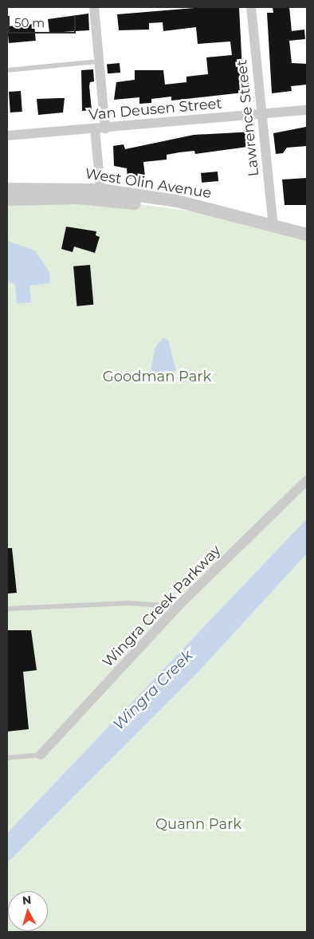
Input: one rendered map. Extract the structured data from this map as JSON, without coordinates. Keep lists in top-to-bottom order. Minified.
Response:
{"streets":{"street":["Van Deusen Street","Lawrence Street","West Olin Avenue","Wingra Creek Parkway"]},"crossings":[["Van Deusen Street","Lawrence Street"],["Lawrence Street","West Olin Avenue"]],"water":["Wingra Creek"],"parks":["Goodman Park","Quann Park"],"scale_bar":"50 m","north":"top"}
